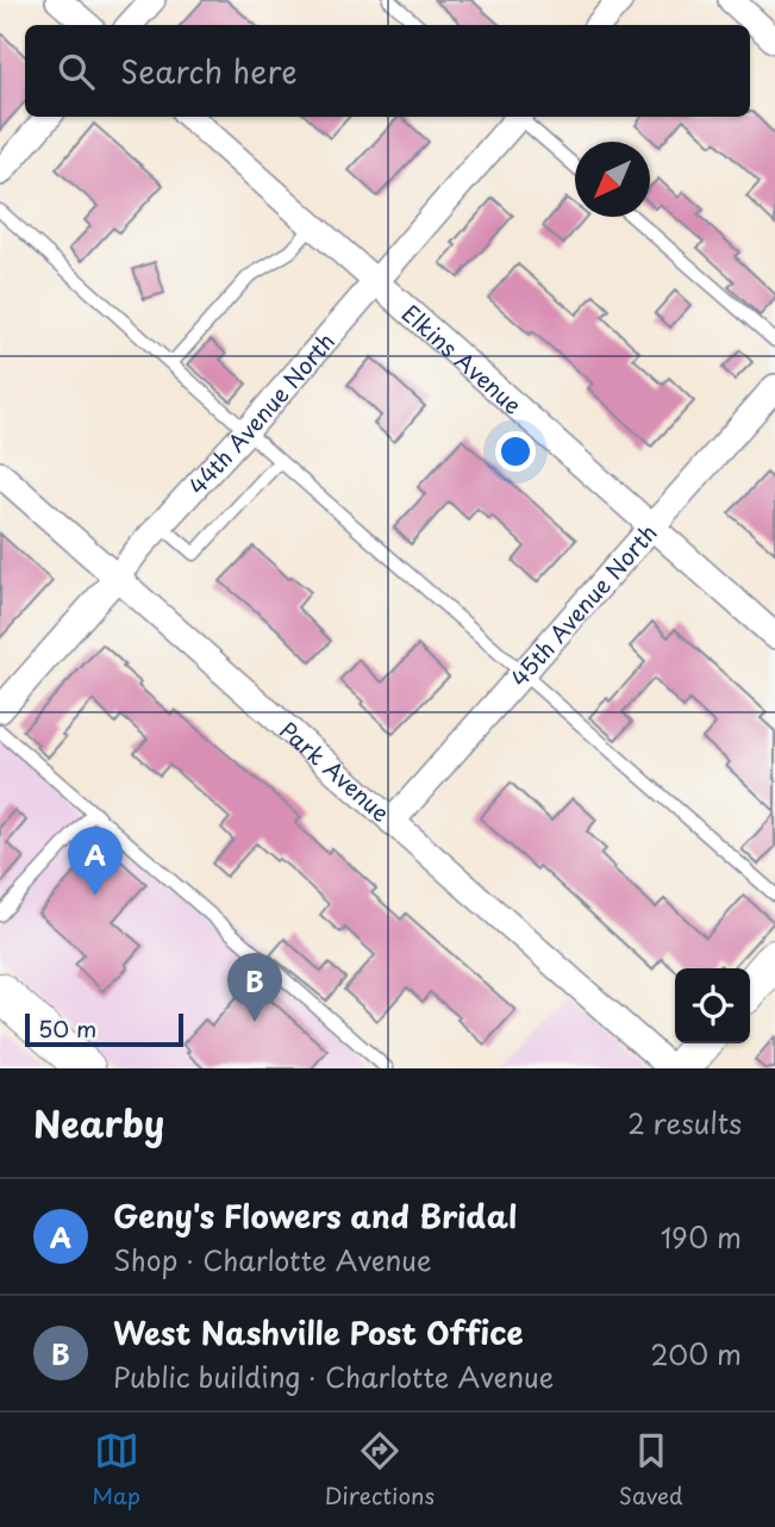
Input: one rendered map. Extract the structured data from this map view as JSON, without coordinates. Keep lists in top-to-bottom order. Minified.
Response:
{"streets":{"street":["Elkins Avenue","44th Avenue North","45th Avenue North","Park Avenue"]},"crossings":[["Elkins Avenue","44th Avenue North"],["Elkins Avenue","45th Avenue North"],["44th Avenue North","Park Avenue"],["45th Avenue North","Park Avenue"]],"scale_bar":"50 m","north":"bottom left","page":{"search":"Search here","pins":["A","B"],"scale":"50 m","heading":["Nearby","2 results"],"list":[{"mark":"A","name":"Geny's Flowers and Bridal","note":"Shop · Charlotte Avenue","value":"190 m"},{"mark":"B","name":"West Nashville Post Office","note":"Public building · Charlotte Avenue","value":"200 m"}],"nav":["Map","Directions","Saved"]}}
